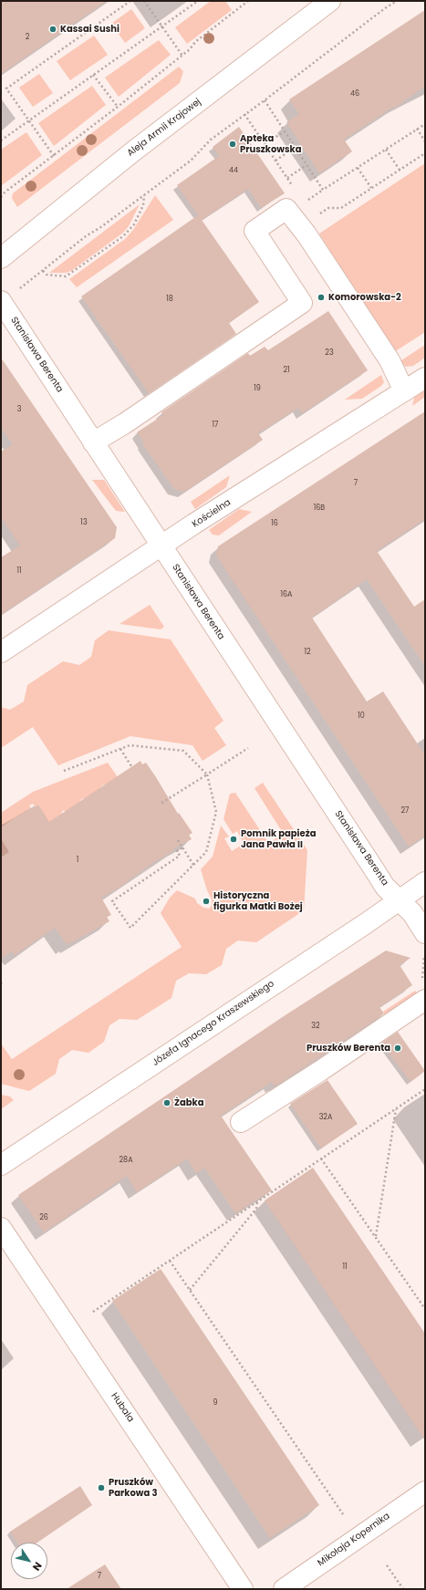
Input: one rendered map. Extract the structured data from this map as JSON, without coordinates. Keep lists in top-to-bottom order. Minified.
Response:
{"streets":{"street":["Aleja Armii Krajowej","Stanisława Berenta","Kościelna","Józefa Ignacego Kraszewskiego","Hubala","Mikołaja Kopernika"]},"crossings":[["Stanisława Berenta","Kościelna"],["Stanisława Berenta","Józefa Ignacego Kraszewskiego"]],"places":["Kassai Sushi","Apteka Pruszkowska","Komorowska-2","Pomnik papieża Jana Pawła II","Historyczna figurka Matki Bożej","Pruszków Berenta","Żabka","Pruszków Parkowa 3"],"house_numbers":["2","46","44","18","23","21","19","3","17","7","16B","13","16","11","16A","12","10","27","1","32","32A","28A","26","11","9","7"],"north":"bottom right"}
